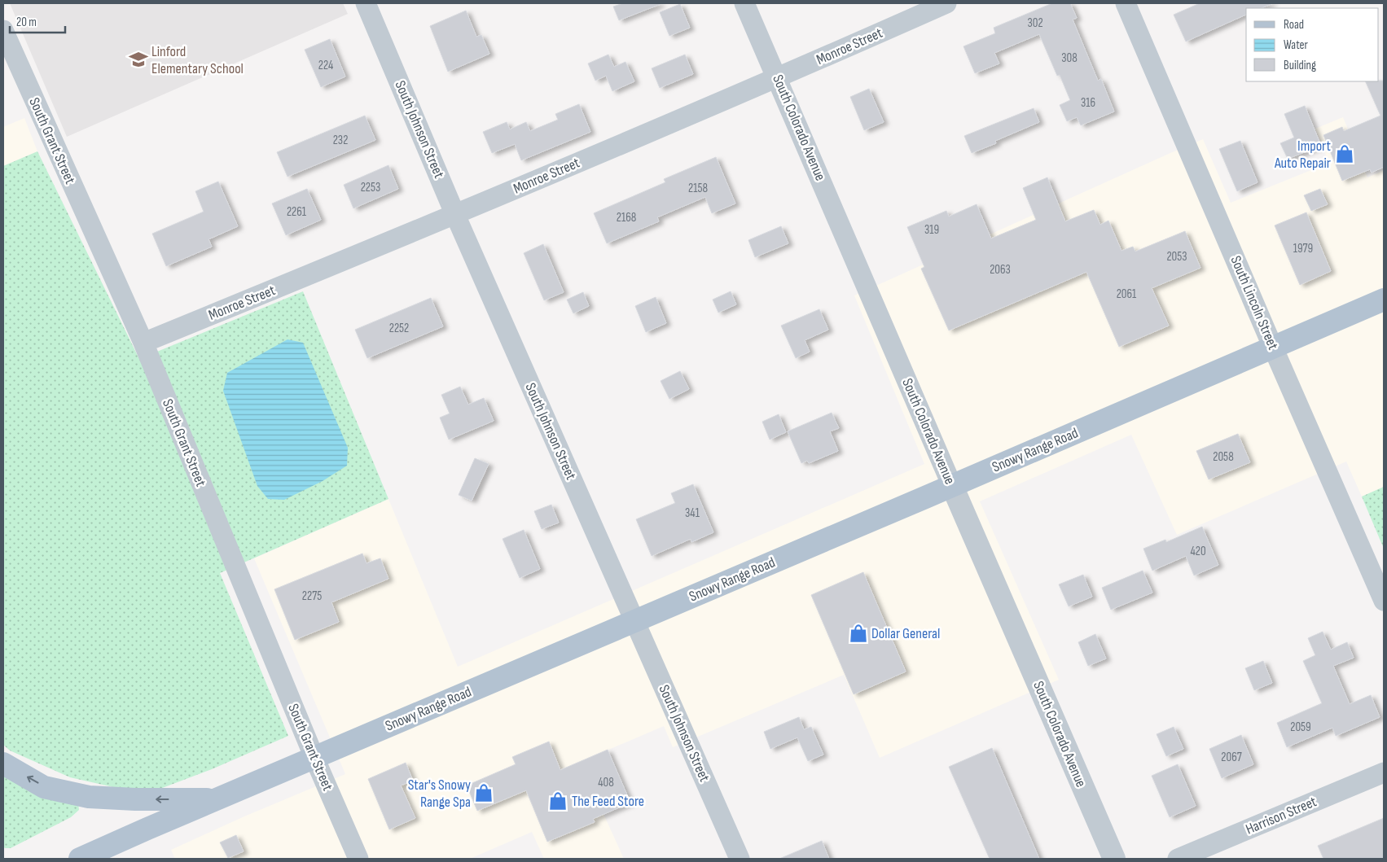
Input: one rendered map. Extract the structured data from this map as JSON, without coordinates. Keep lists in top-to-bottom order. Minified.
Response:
{"streets":{"main road":["Snowy Range Road"],"street":["Monroe Street","South Colorado Avenue","South Johnson Street","South Grant Street","South Lincoln Street","Harrison Street"]},"crossings":[["Monroe Street","South Colorado Avenue"],["Monroe Street","South Johnson Street"],["Monroe Street","South Grant Street"],["South Colorado Avenue","Snowy Range Road"],["South Johnson Street","Snowy Range Road"],["South Grant Street","Snowy Range Road"],["South Lincoln Street","Snowy Range Road"]],"places":{"school or university":["Linford Elementary School"],"shop":["Import Auto Repair","Dollar General","Star's Snowy Range Spa","The Feed Store"]},"house_numbers":["302","308","224","316","232","2253","2158","2261","2168","319","1979","2053","2063","2061","2252","2058","341","420","2275","2059","2067","408"],"legend":["Road","Water","Building"],"scale_bar":"20 m"}
